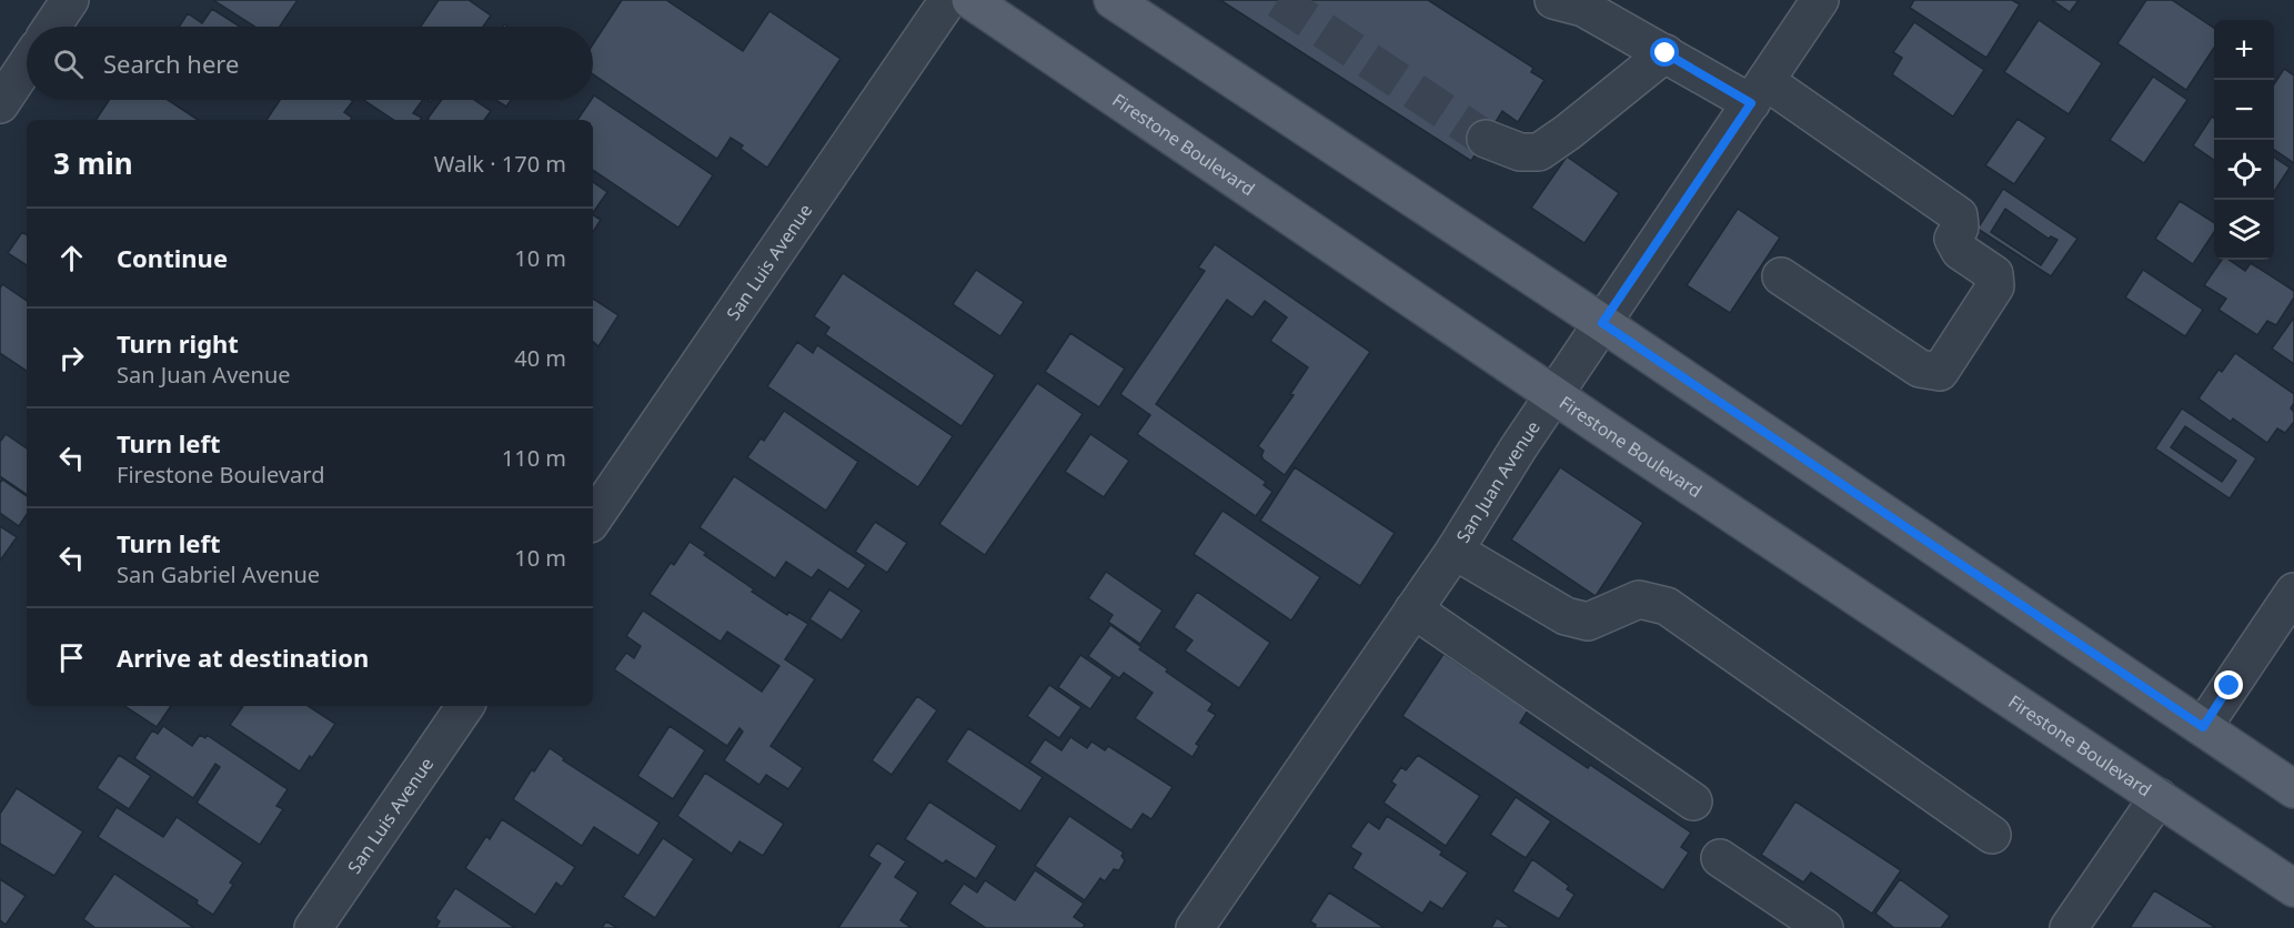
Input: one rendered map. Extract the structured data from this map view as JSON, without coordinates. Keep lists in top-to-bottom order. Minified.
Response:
{"streets":{"main road":["Firestone Boulevard"],"street":["San Luis Avenue","San Juan Avenue"]},"crossings":[["Firestone Boulevard","San Juan Avenue"]],"page":{"map_buttons":["+","−"],"search":"Search here","heading":["3 min","Walk · 170 m"],"list":[["Continue","10 m"],["Turn right","San Juan Avenue","40 m"],["Turn left","Firestone Boulevard","110 m"],["Turn left","San Gabriel Avenue","10 m"],"Arrive at destination"]}}
